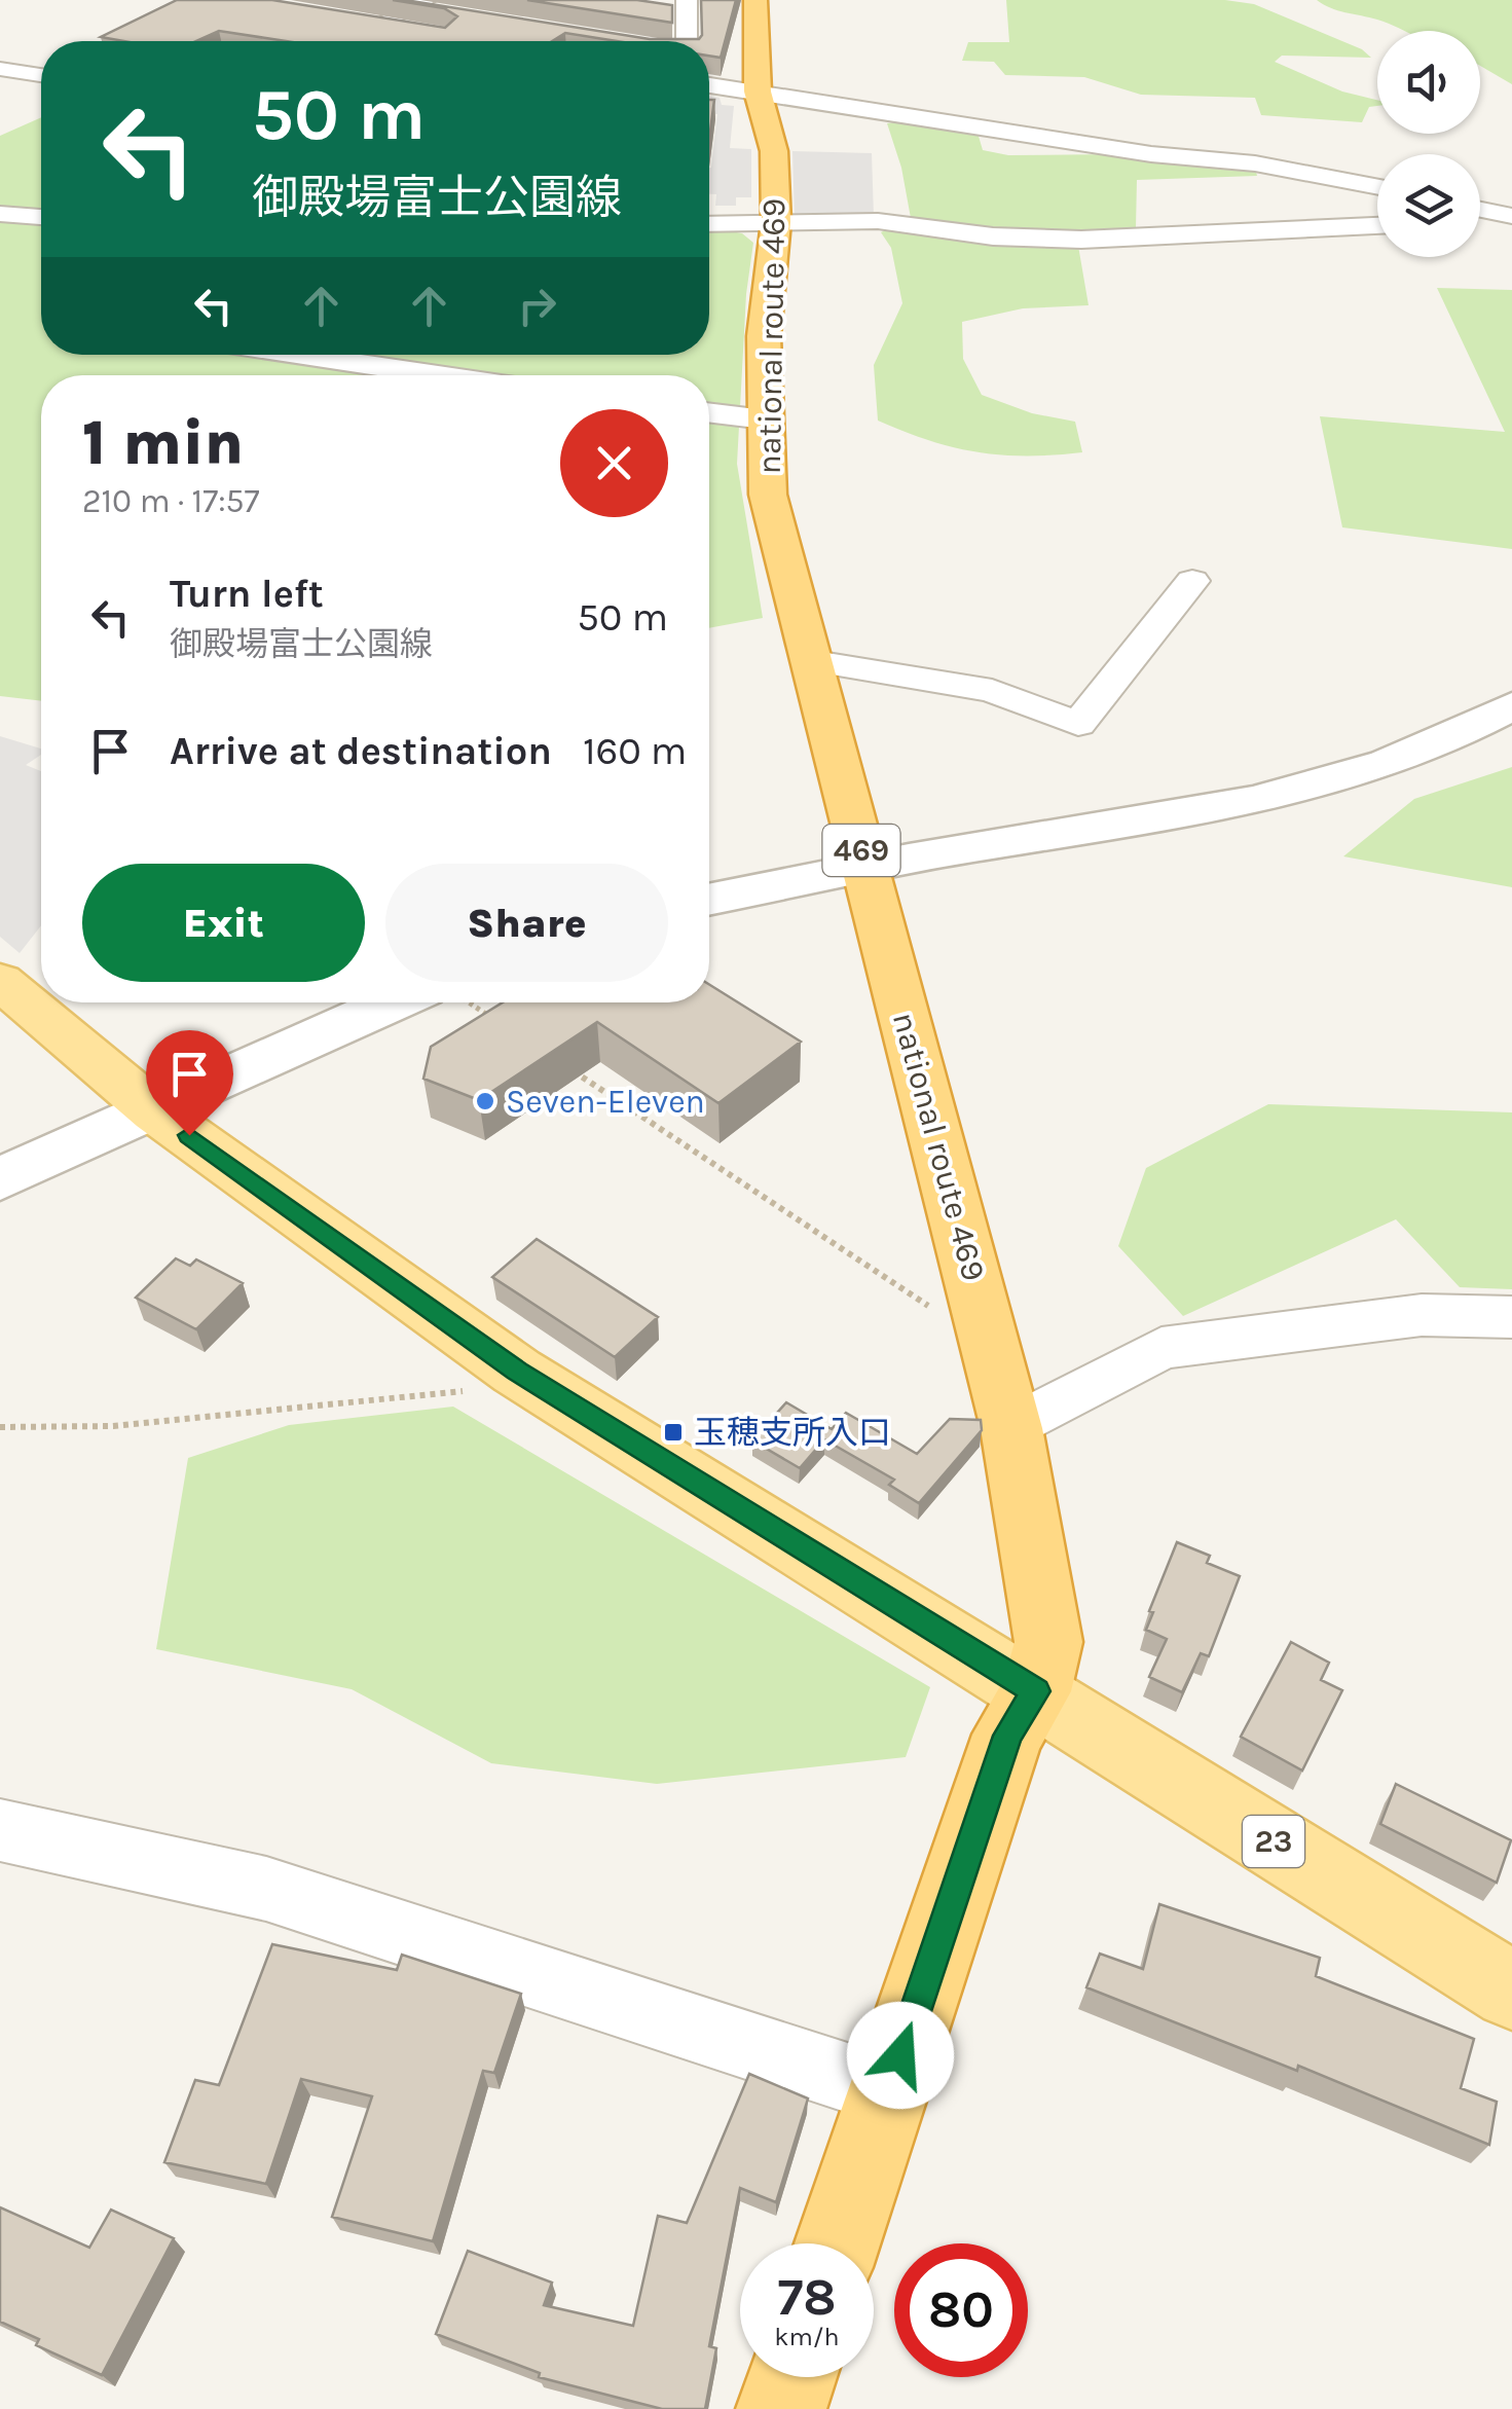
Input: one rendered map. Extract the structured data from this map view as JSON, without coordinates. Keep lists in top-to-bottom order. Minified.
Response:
{"streets":{"highway":["national route 469","469"],"main road":["23"]},"crossings":[["national route 469","23"]],"places":{"other":["Seven-Eleven"],"transit":["玉穂支所入口"]},"page":{"turn":["50 m","御殿場富士公園線"],"heading":["1 min","210 m · 17:57"],"list":[{"name":"Turn left","note":"御殿場富士公園線","value":"50 m"},{"name":"Arrive at destination","value":"160 m"}],"buttons":["Exit","Share"],"speed":"78 km/h","limit":"80"}}
